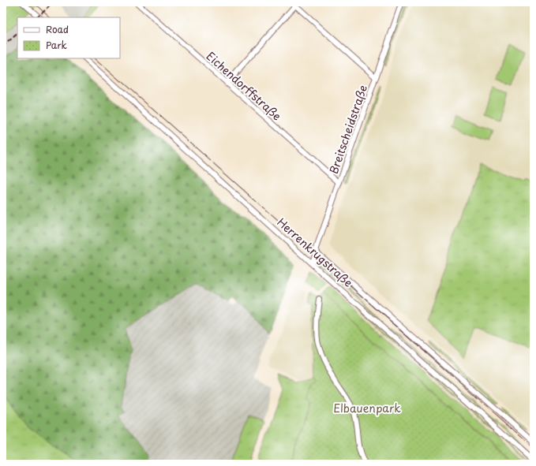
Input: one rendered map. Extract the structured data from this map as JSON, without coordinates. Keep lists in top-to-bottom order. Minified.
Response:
{"streets":{"street":["Eichendorffstraße","Breitscheidstraße","Herrenkrugstraße"]},"crossings":[["Eichendorffstraße","Breitscheidstraße"],["Breitscheidstraße","Herrenkrugstraße"]],"parks":["Elbauenpark"],"legend":["Road","Park"]}
